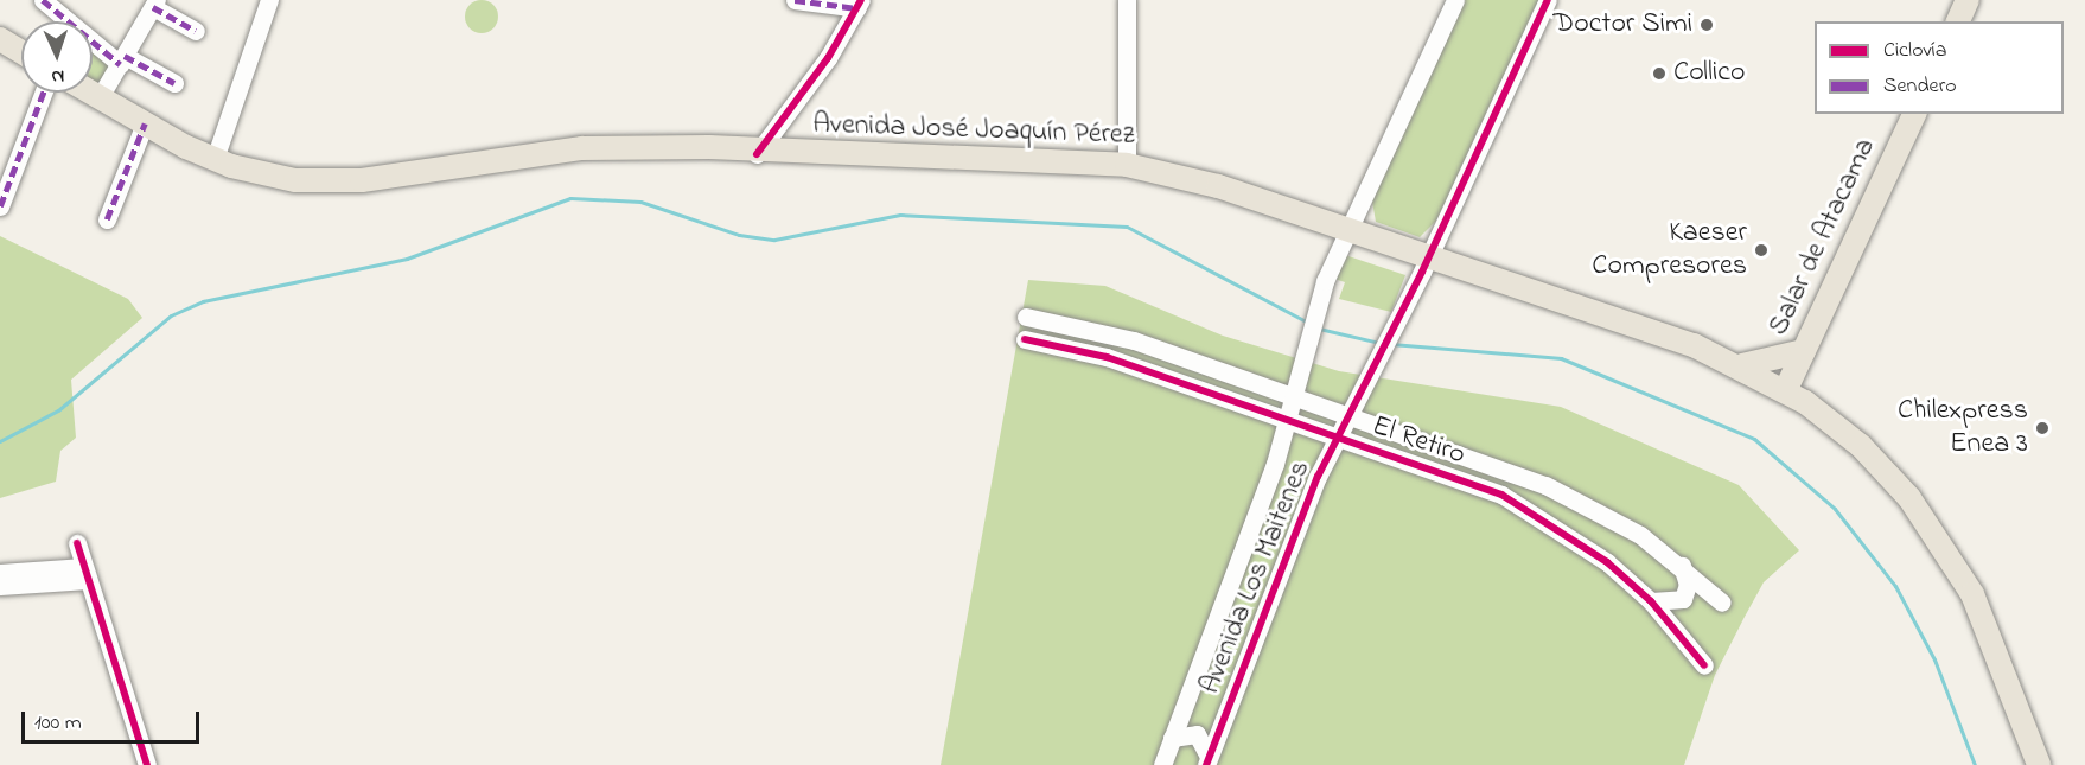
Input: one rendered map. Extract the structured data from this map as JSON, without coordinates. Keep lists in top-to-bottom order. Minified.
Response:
{"streets":{"main road":["Avenida José Joaquín Pérez","Salar de Atacama"],"street":["El Retiro","Avenida Los Maitenes"]},"crossings":[["Avenida José Joaquín Pérez","Salar de Atacama"],["Avenida José Joaquín Pérez","Avenida Los Maitenes"],["El Retiro","Avenida Los Maitenes"]],"places":["Doctor Simi","Collico","Kaeser Compresores","Chilexpress Enea 3"],"legend":["Ciclovía","Sendero"],"scale_bar":"100 m","north":"bottom"}
